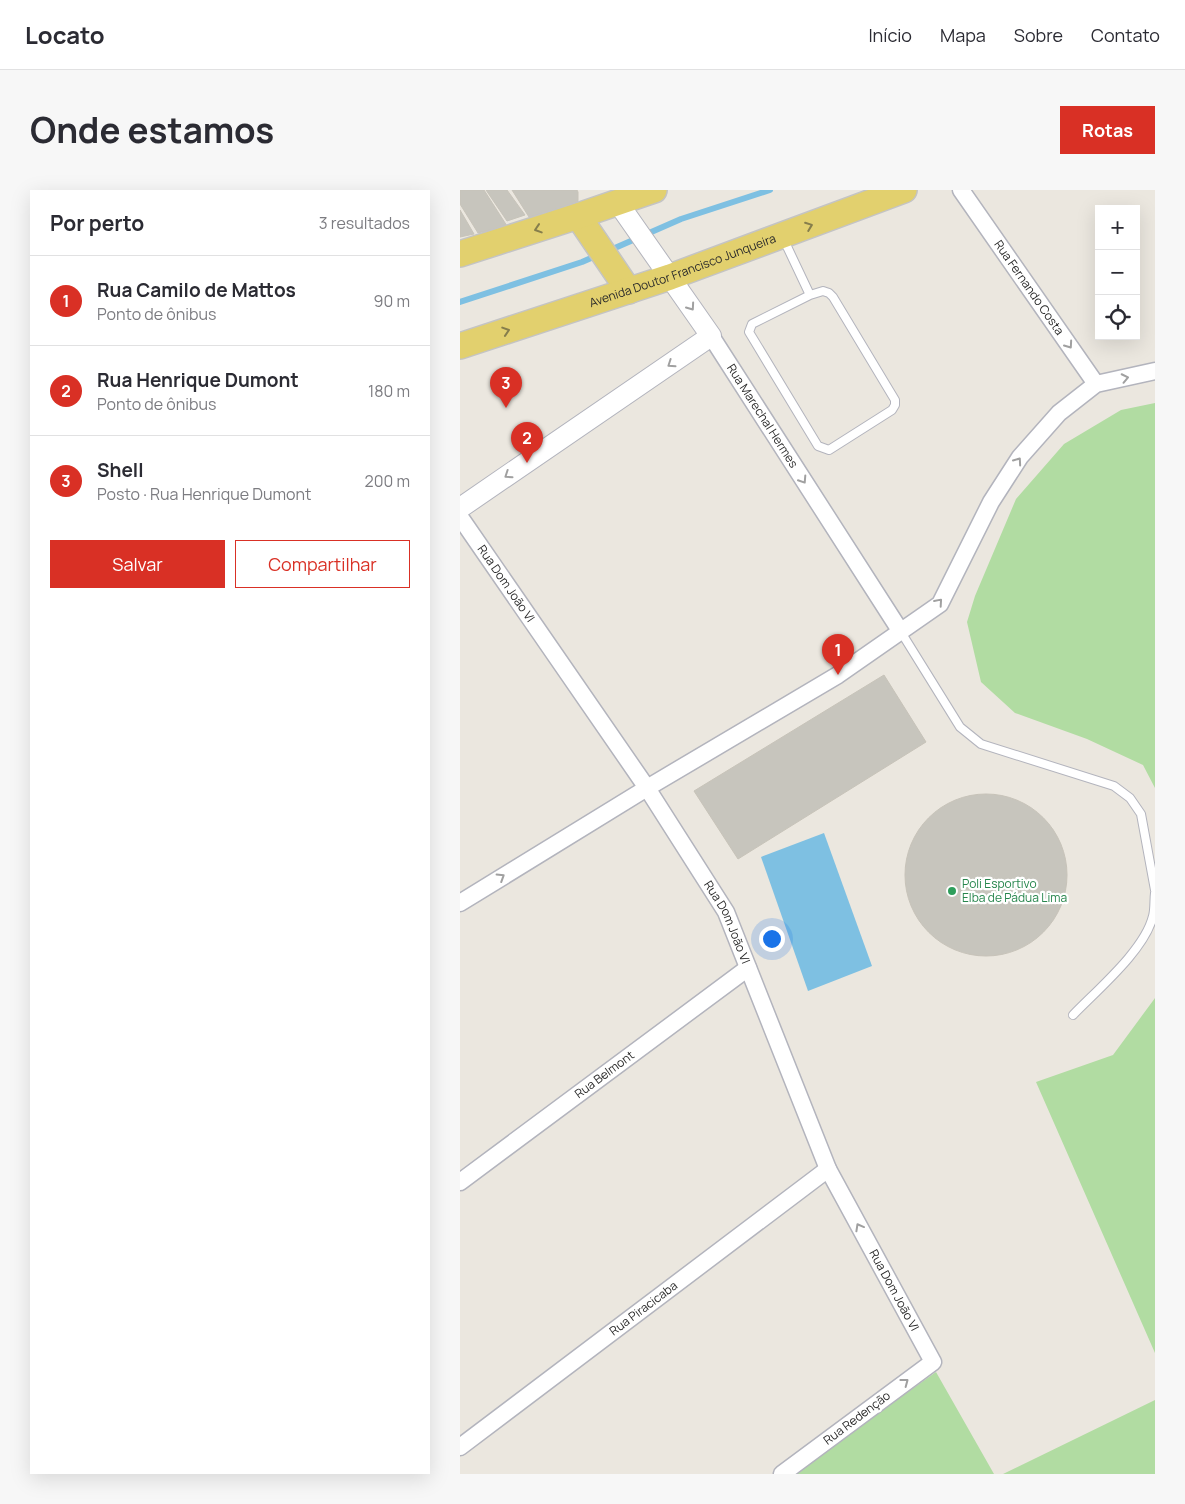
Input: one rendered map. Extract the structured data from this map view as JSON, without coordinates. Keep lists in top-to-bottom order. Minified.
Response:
{"streets":{"main road":["Avenida Doutor Francisco Junqueira"],"street":["Rua Fernando Costa","Rua Marechal Hermes","Rua Dom João VI","Rua Belmont","Rua Piracicaba","Rua Redenção"]},"crossings":[["Avenida Doutor Francisco Junqueira","Rua Marechal Hermes"],["Rua Dom João VI","Rua Belmont"],["Rua Dom João VI","Rua Piracicaba"],["Rua Dom João VI","Rua Redenção"]],"one_way":["Rua Fernando Costa","Rua Marechal Hermes","Rua Redenção"],"places":["Poli Esportivo Elba de Pádua Lima"],"page":{"header":"Locato","nav":["Início","Mapa","Sobre","Contato"],"title":"Onde estamos","buttons":["Rotas",["Salvar","Compartilhar"]],"heading":["Por perto","3 resultados"],"map_buttons":["+","−"],"list":[{"mark":"1","name":"Rua Camilo de Mattos","note":"Ponto de ônibus","value":"90 m"},{"mark":"2","name":"Rua Henrique Dumont","note":"Ponto de ônibus","value":"180 m"},{"mark":"3","name":"Shell","note":"Posto · Rua Henrique Dumont","value":"200 m"}],"pins":["3","2","1"]}}
